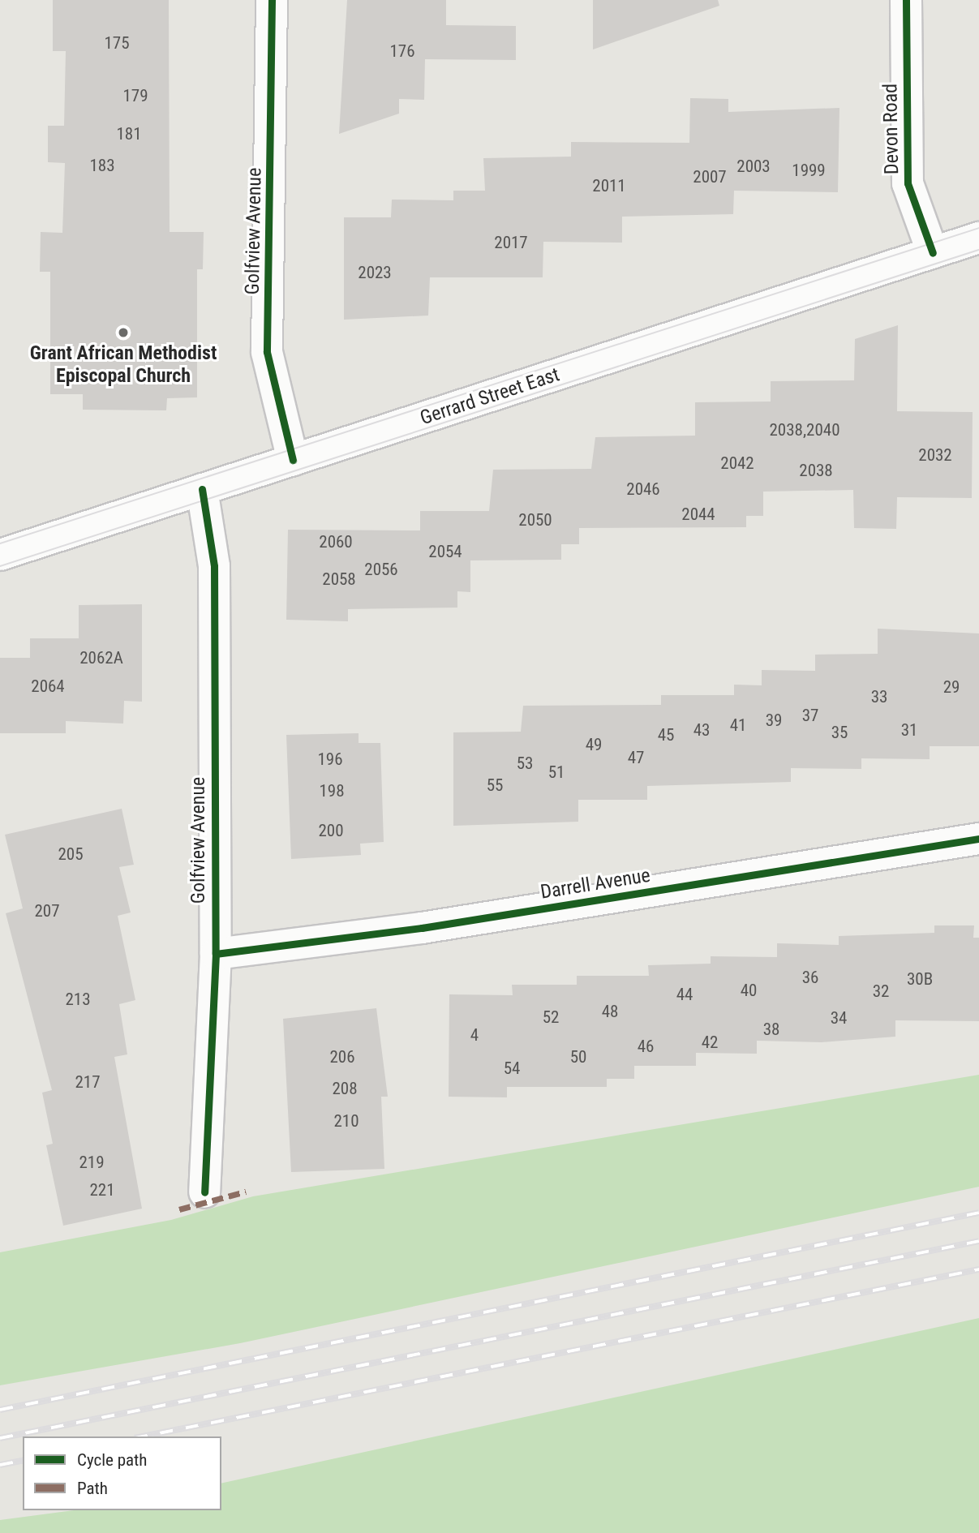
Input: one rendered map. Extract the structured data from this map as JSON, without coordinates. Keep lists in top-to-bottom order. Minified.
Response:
{"streets":{"street":["Devon Road","Golfview Avenue","Gerrard Street East","Darrell Avenue"]},"crossings":[["Devon Road","Gerrard Street East"],["Golfview Avenue","Gerrard Street East"],["Golfview Avenue","Darrell Avenue"]],"places":["Grant African Methodist Episcopal Church"],"house_numbers":["175","176","179","181","183","2003","1999","2007","2011","2017","2023","2038,2040","2032","2042","2038","2046","2044","2050","2060","2054","2056","2058","2062A","2064","29","33","37","39","41","43","31","35","45","49","47","196","53","51","55","198","200","205","207","36","30B","40","32","44","213","48","52","34","38","4","42","46","206","50","54","217","208","210","219","221"],"legend":["Cycle path","Path"]}
